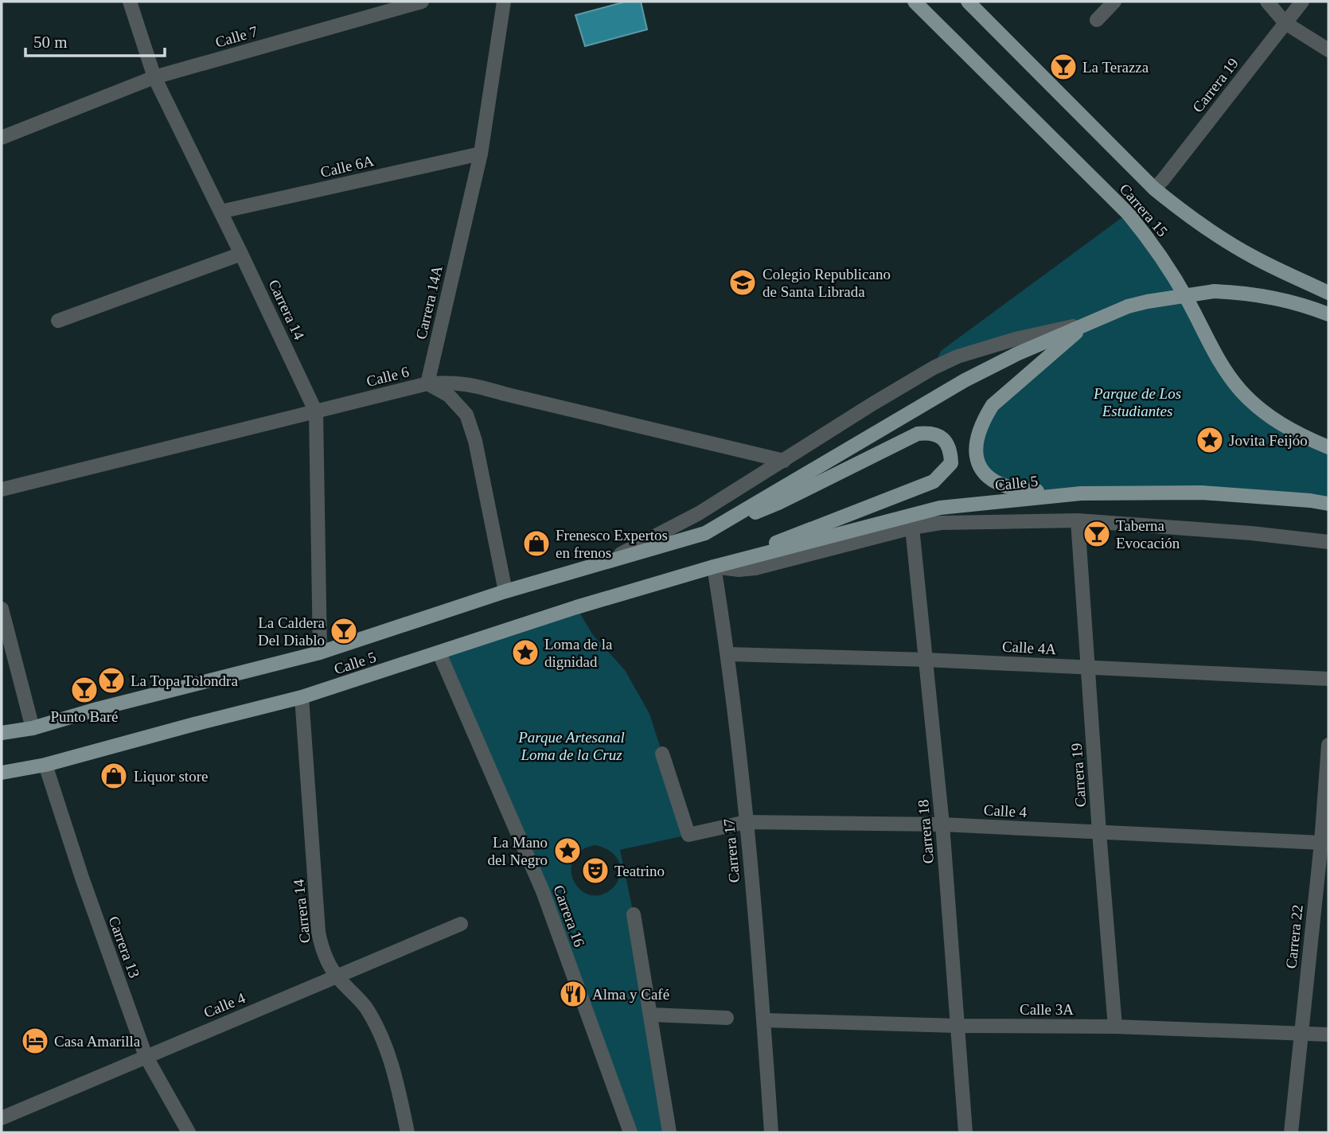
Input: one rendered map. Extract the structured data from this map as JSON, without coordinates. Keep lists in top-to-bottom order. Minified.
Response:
{"streets":{"main road":["Carrera 15","Calle 5"],"street":["Calle 7","Carrera 19","Calle 6A","Carrera 14A","Carrera 14","Calle 6","Calle 4A","Calle 4","Carrera 18","Carrera 17","Carrera 16","Carrera 22","Carrera 13","Calle 3A"]},"crossings":[["Calle 7","Carrera 14"],["Carrera 19","Carrera 15"],["Carrera 19","Calle 5"],["Carrera 19","Calle 4A"],["Carrera 19","Calle 4"],["Carrera 19","Calle 3A"],["Calle 6A","Carrera 14A"],["Calle 6A","Carrera 14"],["Carrera 14A","Calle 6"],["Carrera 14","Calle 6"],["Carrera 14","Calle 5"],["Carrera 14","Calle 4"],["Calle 6","Calle 5"],["Calle 5","Carrera 18"],["Calle 5","Carrera 17"],["Calle 5","Carrera 16"],["Calle 5","Carrera 13"],["Calle 4A","Carrera 18"],["Calle 4A","Carrera 17"],["Calle 4","Carrera 18"],["Calle 4","Carrera 17"],["Calle 4","Carrera 22"],["Calle 4","Carrera 13"],["Carrera 18","Calle 3A"],["Carrera 17","Calle 3A"],["Carrera 22","Calle 3A"]],"parks":["Parque de Los Estudiantes","Parque Artesanal Loma de la Cruz"],"places":{"bar":["La Terazza","Taberna Evocación","La Caldera Del Diablo","La Topa Tolondra","Punto Baré"],"school or university":["Colegio Republicano de Santa Librada"],"place":["Jovita Feijóo","Loma de la dignidad","La Mano del Negro"],"shop":["Frenesco Expertos en frenos","Liquor store"],"theatre":["Teatrino"],"restaurant":["Alma y Café"],"hotel":["Casa Amarilla"]},"scale_bar":"50 m"}
